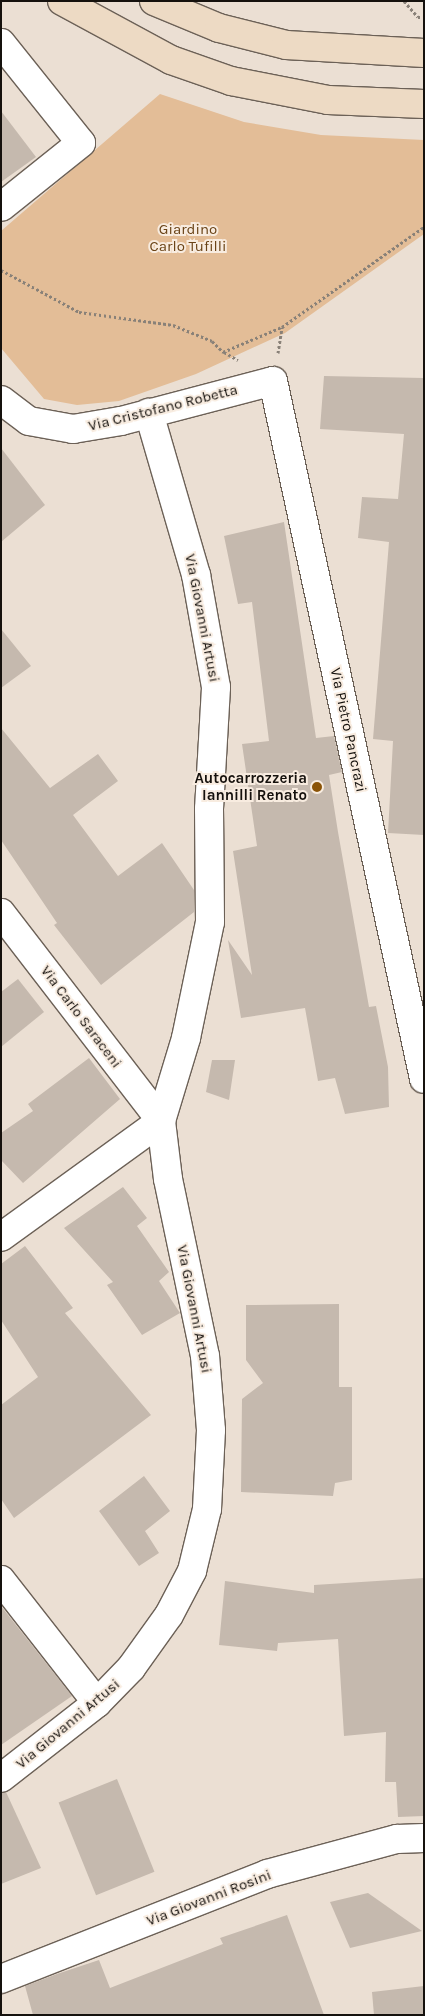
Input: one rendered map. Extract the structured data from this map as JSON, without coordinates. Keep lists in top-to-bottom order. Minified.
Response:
{"streets":{"street":["Via Cristofano Robetta","Via Giovanni Artusi","Via Pietro Pancrazi","Via Carlo Saraceni","Via Giovanni Rosini"]},"crossings":[["Via Cristofano Robetta","Via Giovanni Artusi"],["Via Cristofano Robetta","Via Pietro Pancrazi"],["Via Giovanni Artusi","Via Carlo Saraceni"]],"parks":["Giardino Carlo Tufilli"],"places":["Autocarrozzeria Iannilli Renato"]}
